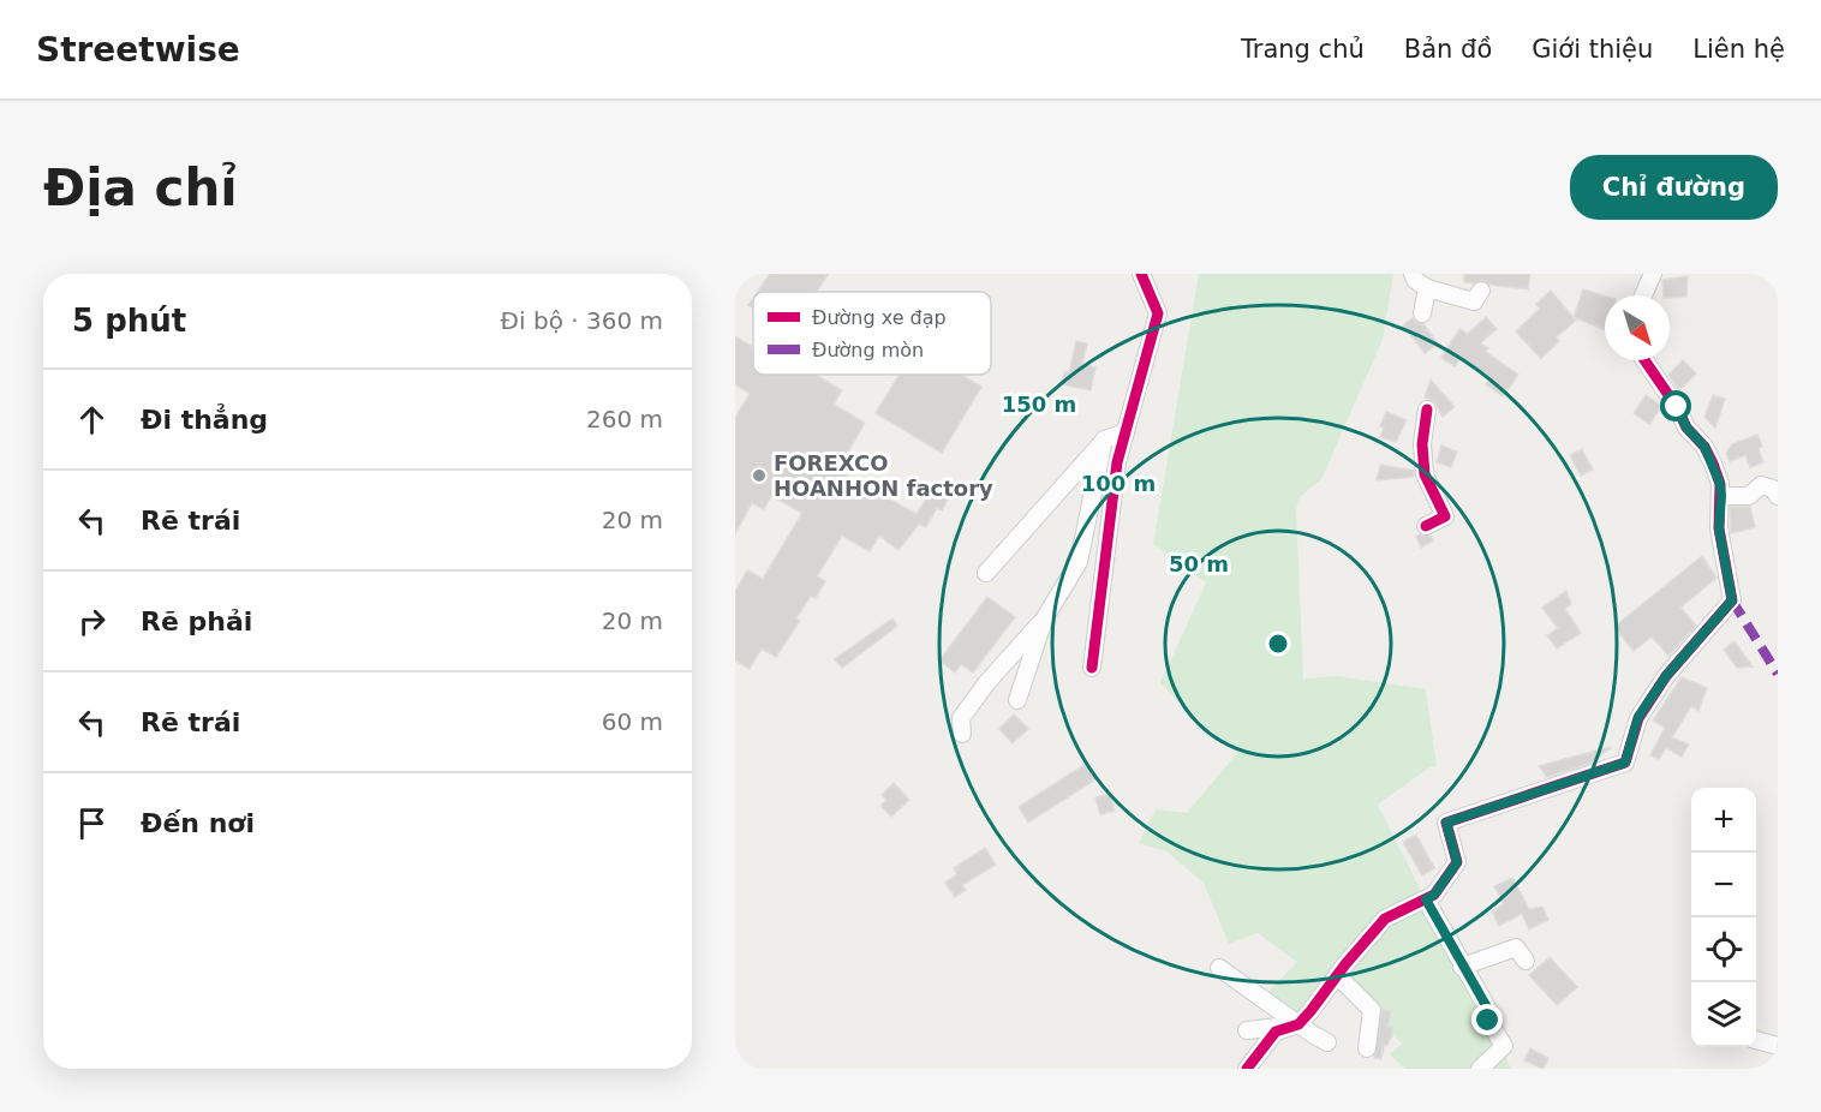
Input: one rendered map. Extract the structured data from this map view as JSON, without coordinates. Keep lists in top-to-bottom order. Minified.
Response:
{"places":["FOREXCO HOANHON factory"],"legend":["Đường xe đạp","Đường mòn"],"north":"bottom right","page":{"header":"Streetwise","nav":["Trang chủ","Bản đồ","Giới thiệu","Liên hệ"],"buttons":"Chỉ đường","title":"Địa chỉ","heading":["5 phút","Đi bộ · 360 m"],"list":[["Đi thẳng","260 m"],["Rẽ trái","20 m"],["Rẽ phải","20 m"],["Rẽ trái","60 m"],"Đến nơi"],"map_buttons":["+","−"]},"rings":["150 m","100 m","50 m"]}
